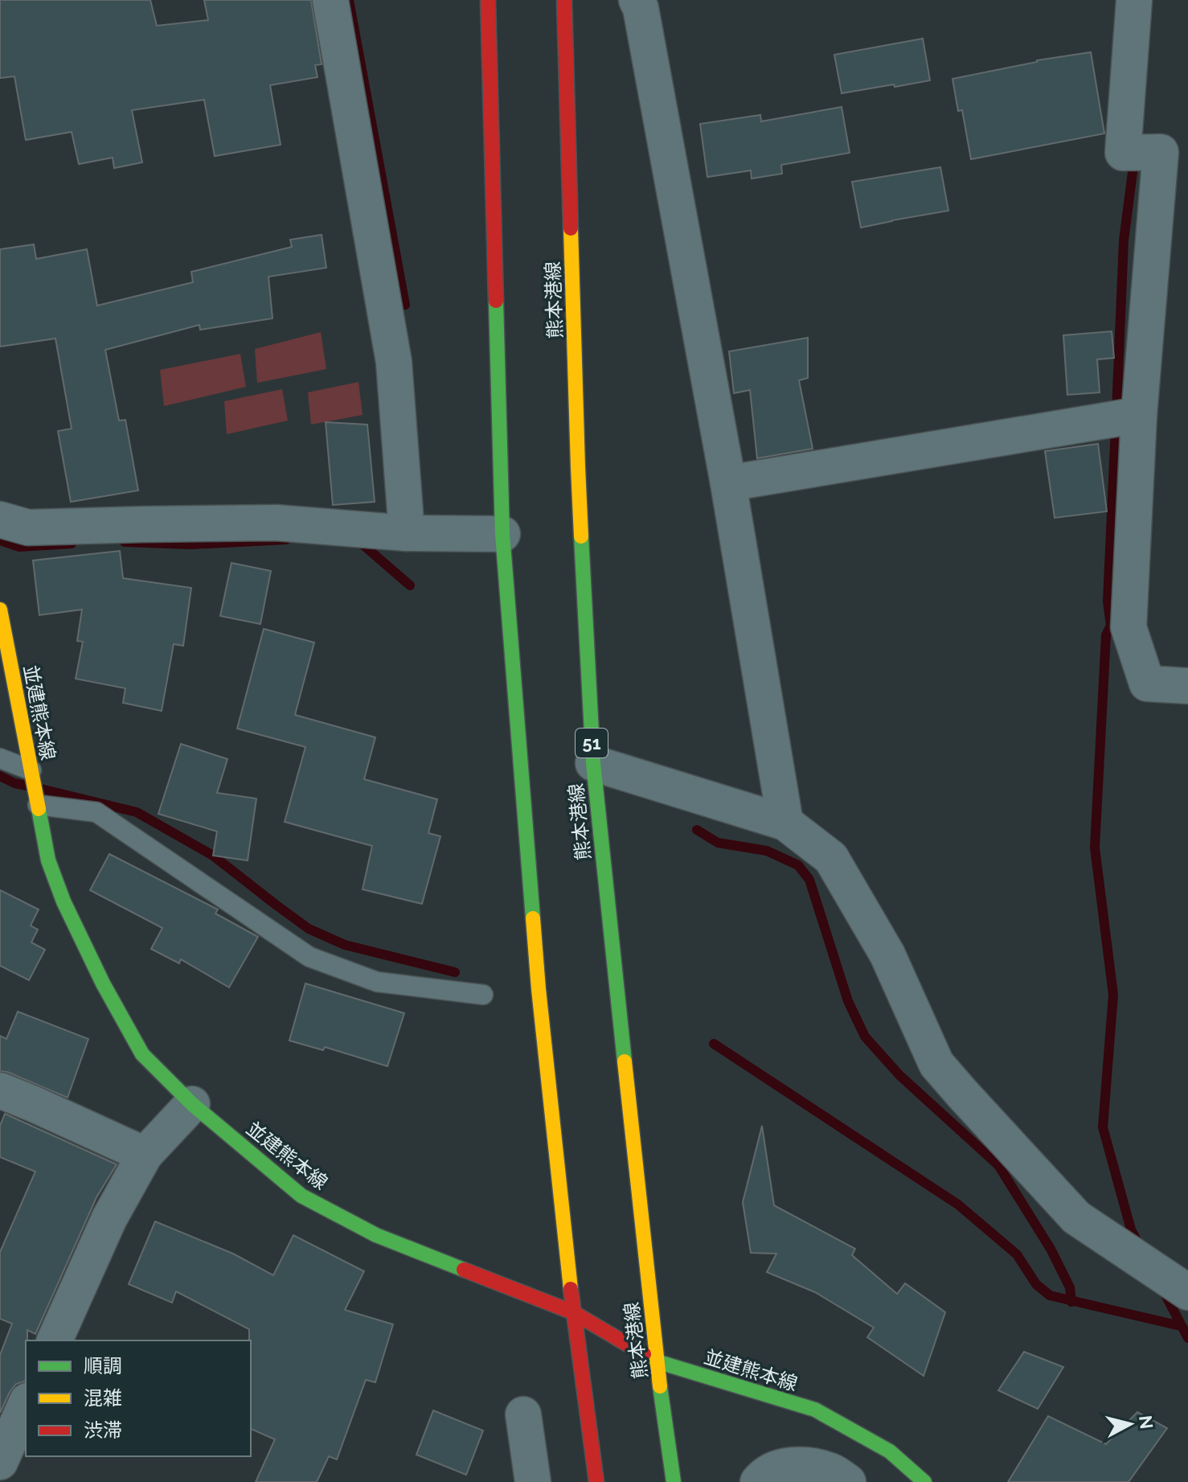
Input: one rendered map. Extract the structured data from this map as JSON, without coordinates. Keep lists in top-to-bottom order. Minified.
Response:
{"streets":{"main road":["熊本港線","並建熊本線","51"]},"crossings":[["熊本港線","並建熊本線"]],"legend":["順調","混雑","渋滞"],"north":"right"}
